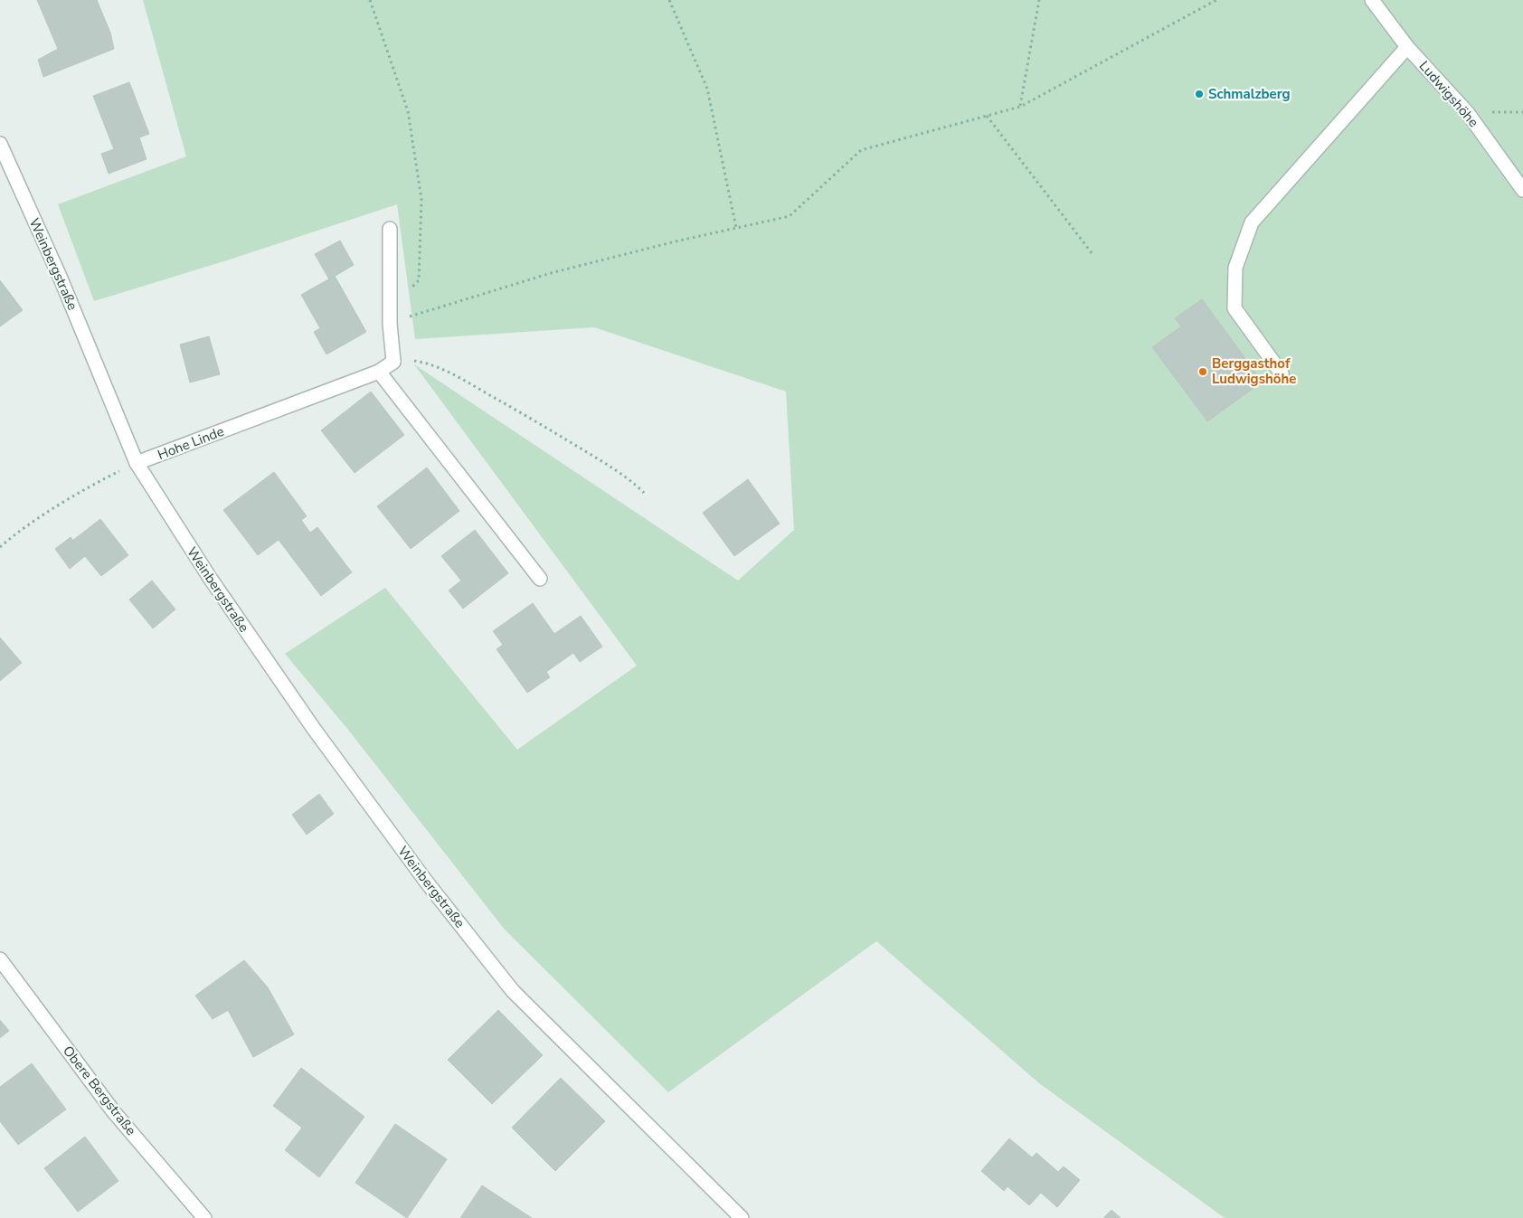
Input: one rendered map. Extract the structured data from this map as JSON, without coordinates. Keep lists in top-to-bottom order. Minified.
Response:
{"streets":{"street":["Ludwigshöhe","Weinbergstraße","Hohe Linde","Obere Bergstraße"]},"crossings":[["Weinbergstraße","Hohe Linde"]],"places":["Schmalzberg","Berggasthof Ludwigshöhe"]}
